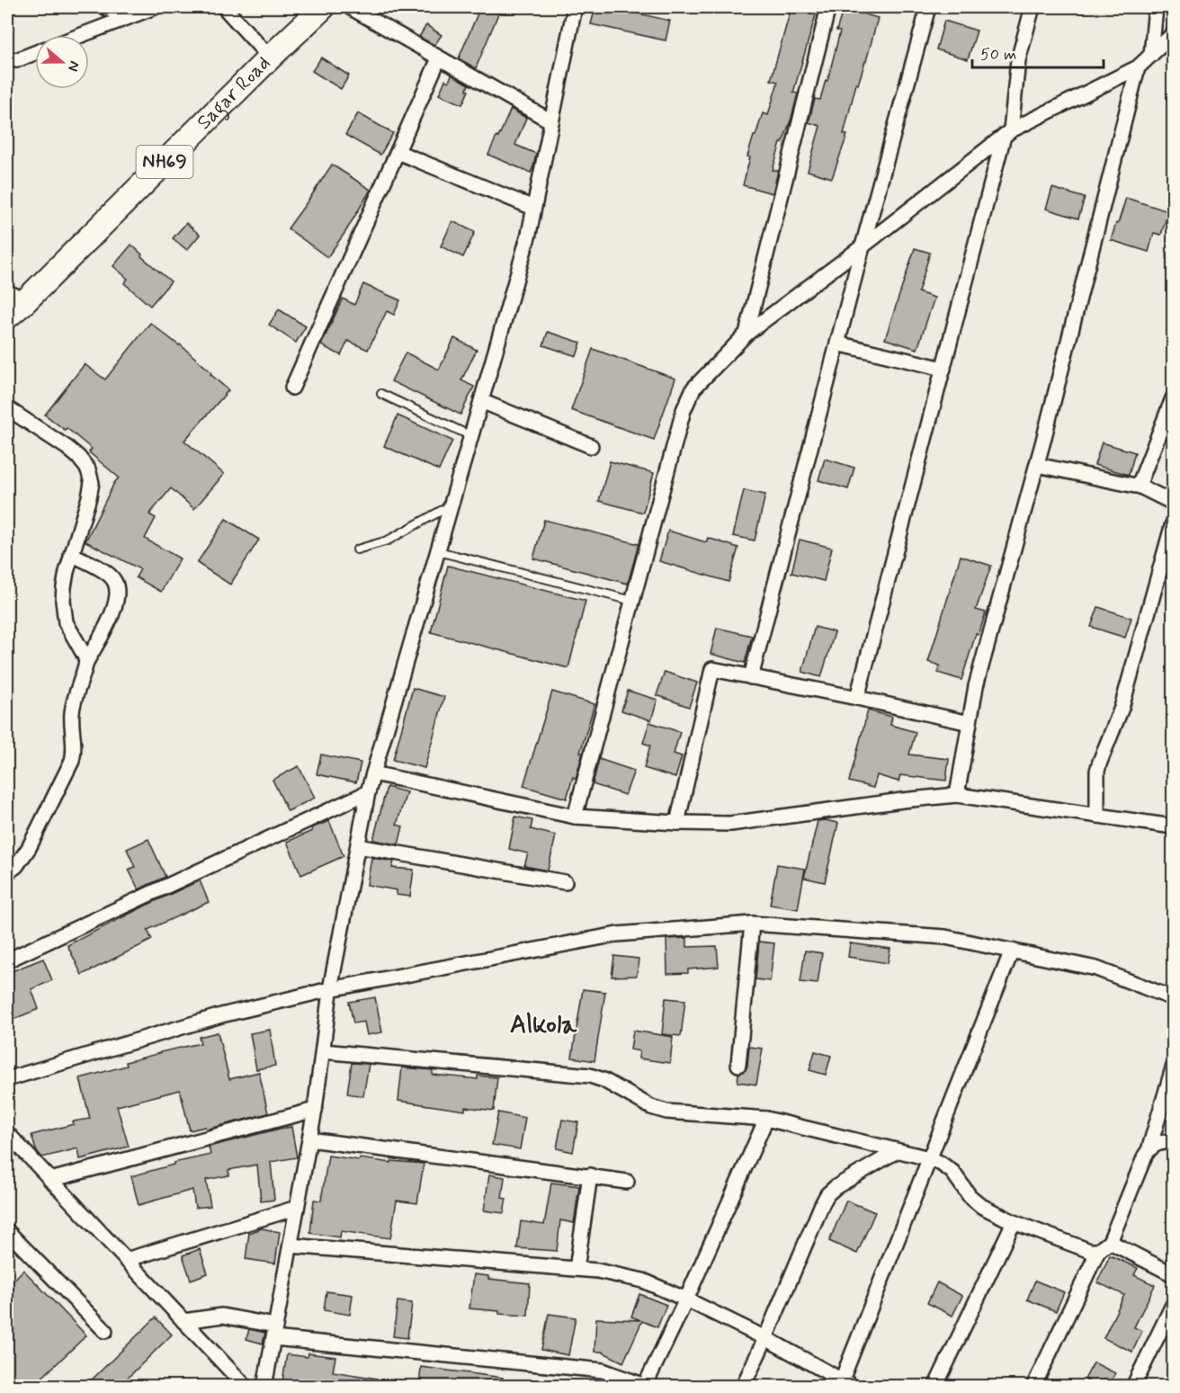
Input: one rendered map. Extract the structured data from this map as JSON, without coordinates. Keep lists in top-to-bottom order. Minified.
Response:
{"streets":{"highway":["Sagar Road","NH69"]},"districts":["Alkola"],"scale_bar":"50 m","north":"right"}
